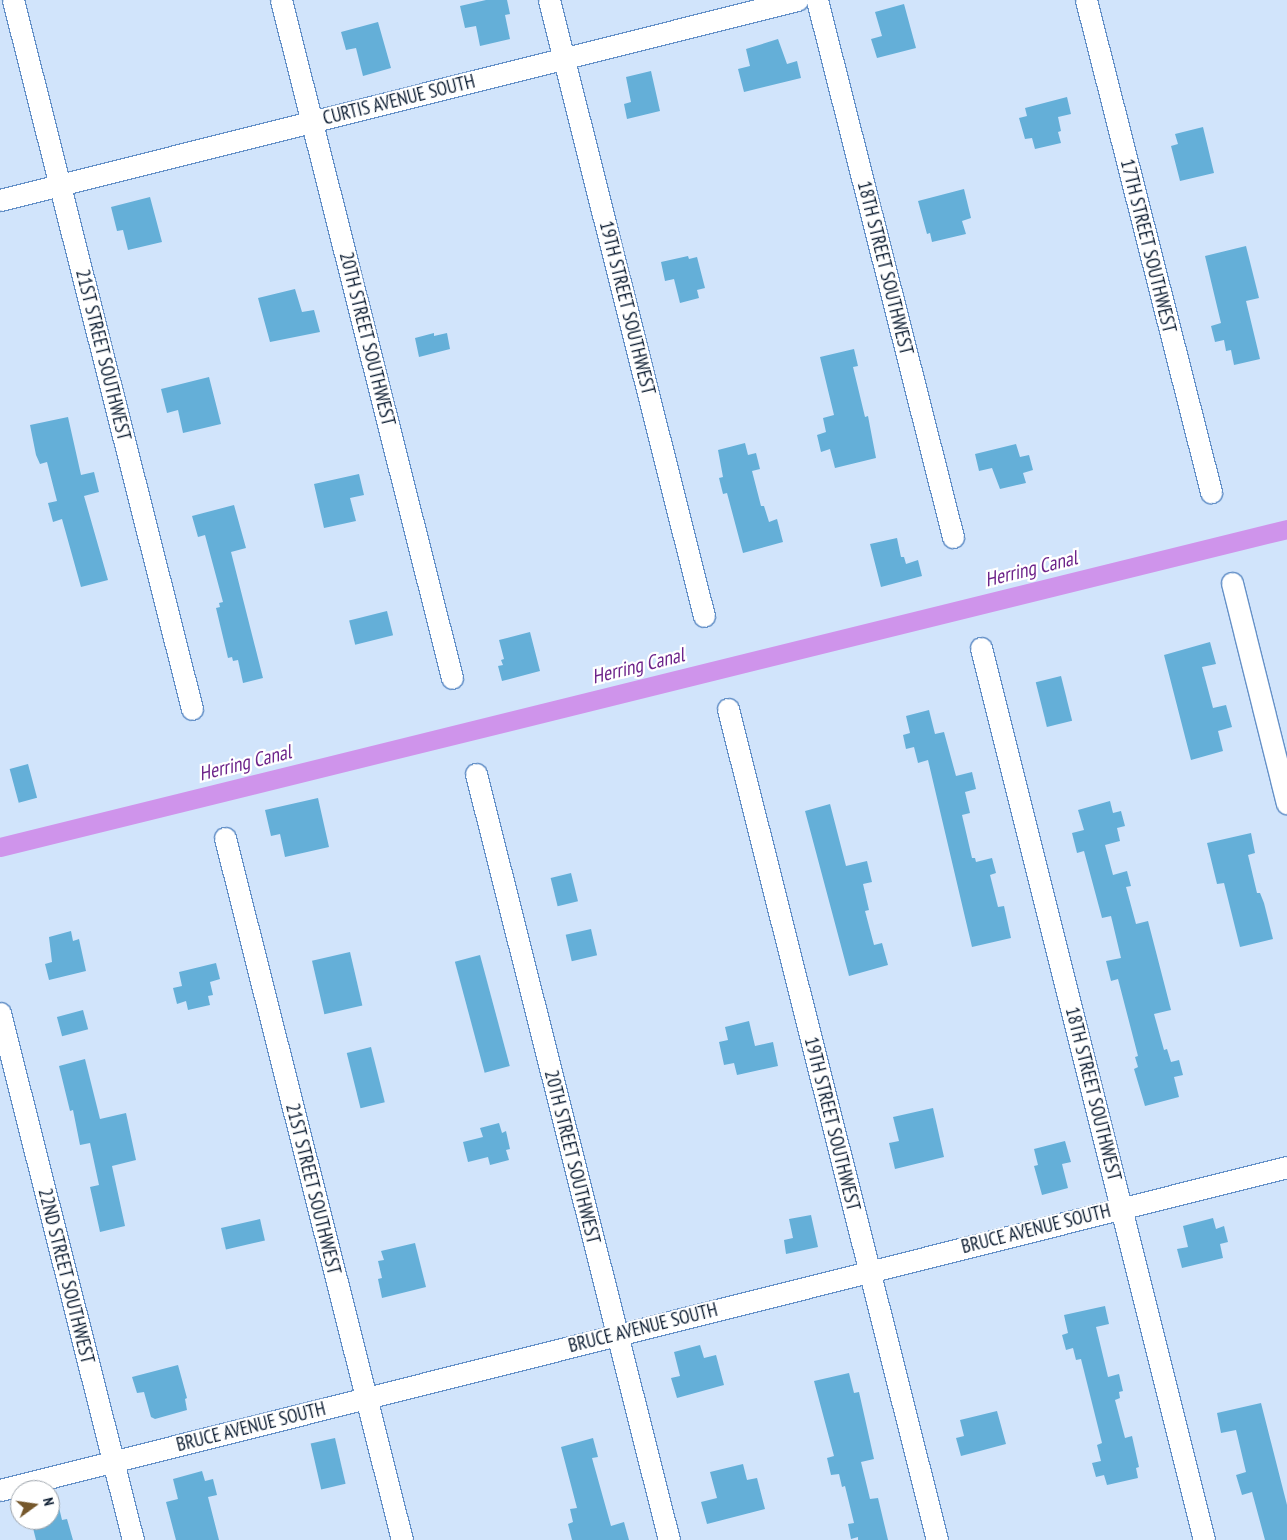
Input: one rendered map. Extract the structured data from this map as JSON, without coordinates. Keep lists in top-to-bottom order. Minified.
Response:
{"streets":{"street":["CURTIS AVENUE SOUTH","17TH STREET SOUTHWEST","18TH STREET SOUTHWEST","19TH STREET SOUTHWEST","20TH STREET SOUTHWEST","21ST STREET SOUTHWEST","BRUCE AVENUE SOUTH","22ND STREET SOUTHWEST"]},"crossings":[["CURTIS AVENUE SOUTH","19TH STREET SOUTHWEST"],["CURTIS AVENUE SOUTH","20TH STREET SOUTHWEST"],["CURTIS AVENUE SOUTH","21ST STREET SOUTHWEST"],["18TH STREET SOUTHWEST","BRUCE AVENUE SOUTH"],["19TH STREET SOUTHWEST","BRUCE AVENUE SOUTH"],["20TH STREET SOUTHWEST","BRUCE AVENUE SOUTH"],["21ST STREET SOUTHWEST","BRUCE AVENUE SOUTH"],["BRUCE AVENUE SOUTH","22ND STREET SOUTHWEST"]],"water":["Herring Canal"],"north":"right"}
